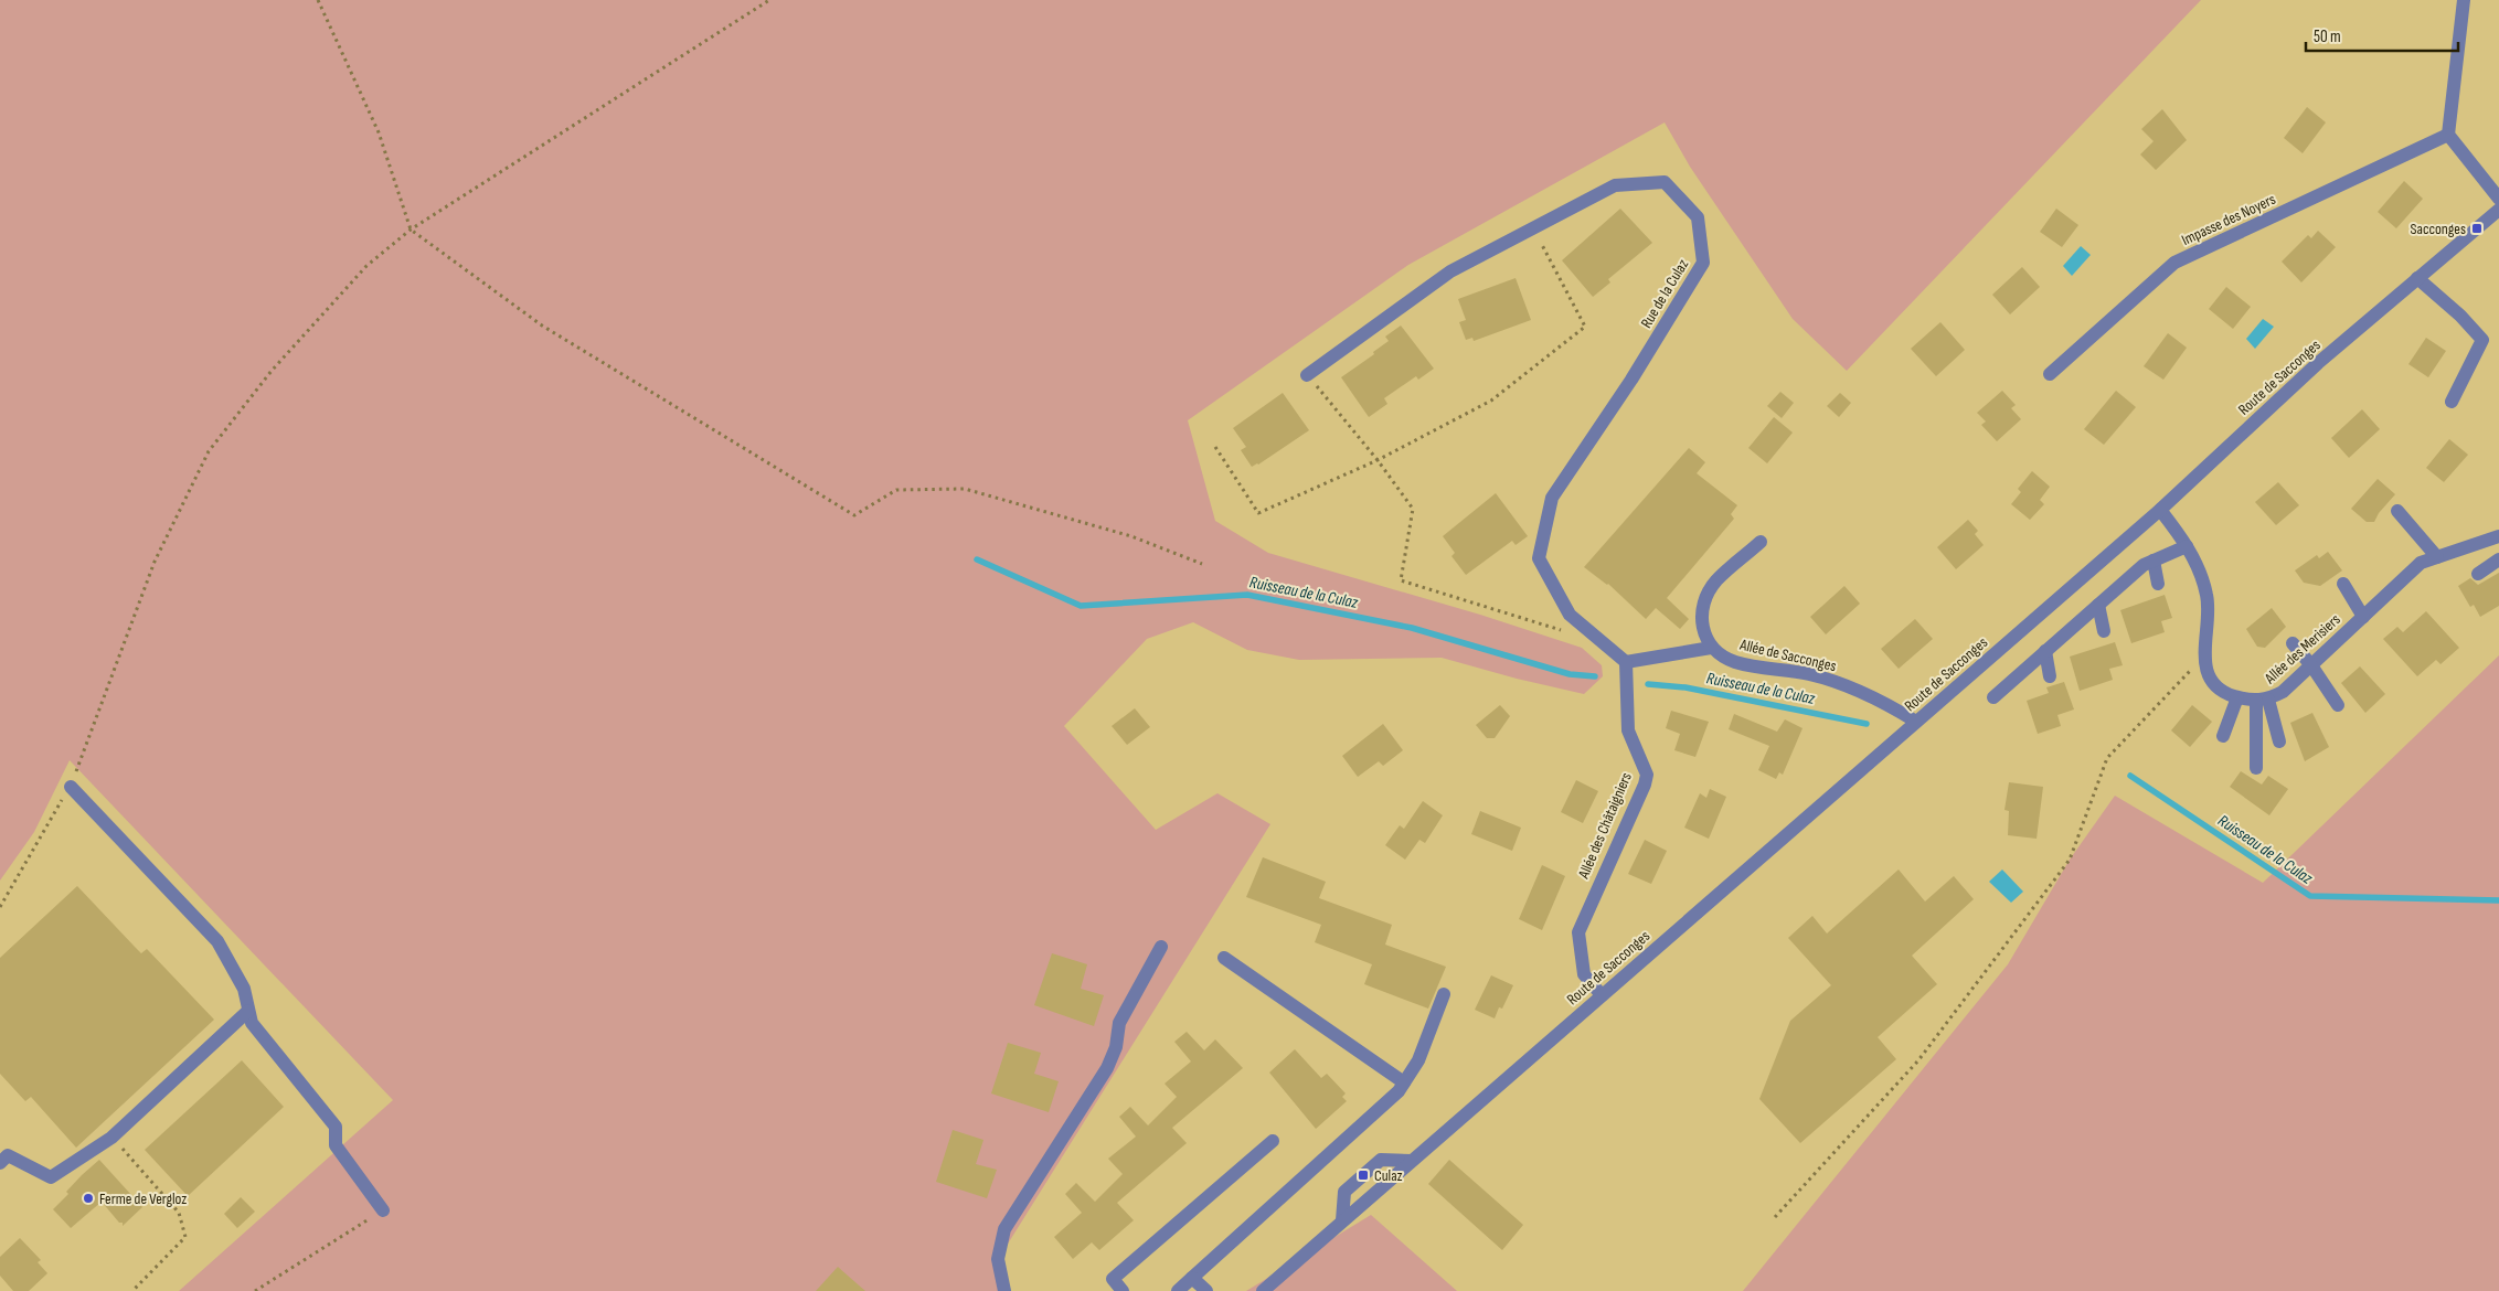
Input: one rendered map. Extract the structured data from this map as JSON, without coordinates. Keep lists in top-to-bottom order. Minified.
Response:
{"streets":{"street":["Impasse des Noyers","Rue de la Culaz","Route de Sacconges","Allée des Merisiers","Allée de Sacconges","Allée des Châtaigniers"]},"crossings":[["Rue de la Culaz","Allée des Châtaigniers"],["Route de Sacconges","Allée des Merisiers"],["Route de Sacconges","Allée de Sacconges"],["Route de Sacconges","Allée des Châtaigniers"]],"water":["Ruisseau de la Culaz"],"places":{"transit":["Sacconges","Culaz"],"other":["Ferme de Vergloz"]},"scale_bar":"50 m"}
